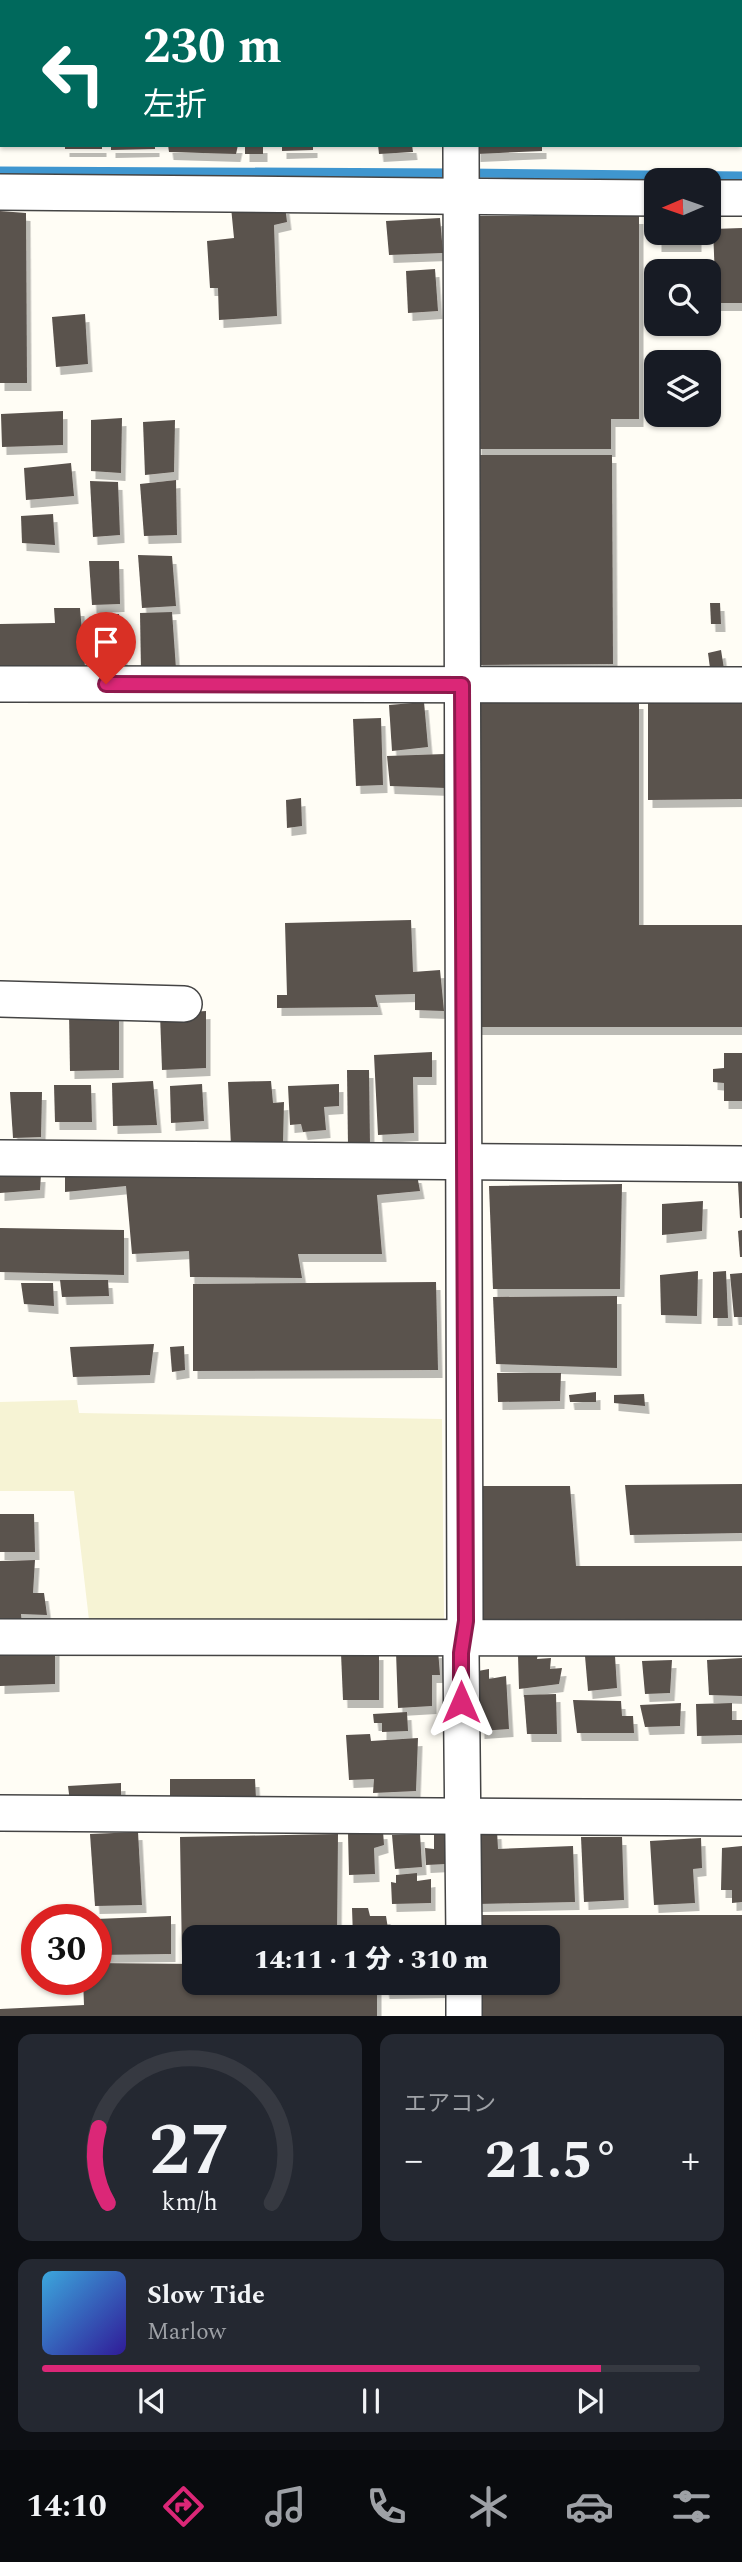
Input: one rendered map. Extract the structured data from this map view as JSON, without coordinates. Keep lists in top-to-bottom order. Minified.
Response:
{"north":"left","page":{"turn":["230 m","左折"],"limit":"30","trip":"14:11 · 1 分 · 310 m","tile":"エアコン","heat":["−","21.5°","+"],"song":["Slow Tide","Marlow"],"tabs":"14:10","gauge":["27","km/h"]}}
